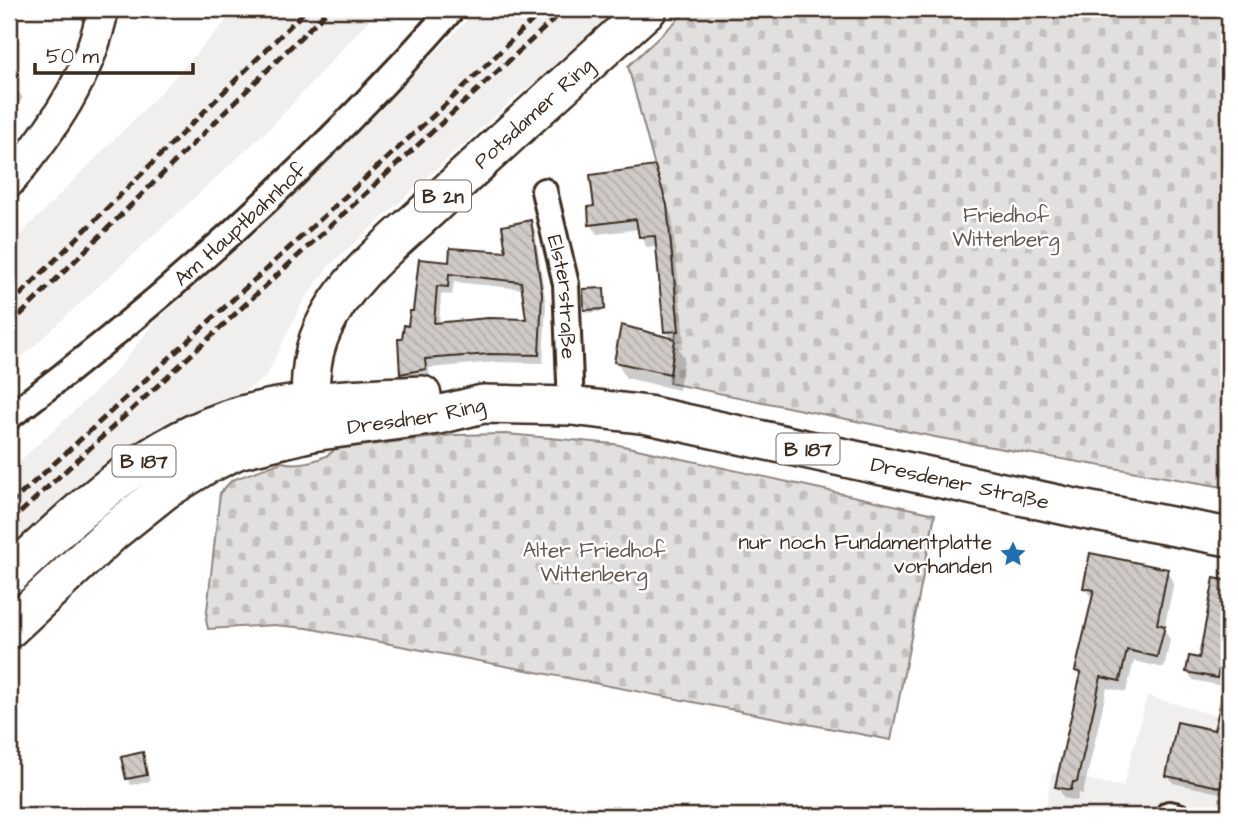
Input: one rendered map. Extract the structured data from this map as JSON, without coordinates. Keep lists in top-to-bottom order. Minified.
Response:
{"streets":{"main road":["Potsdamer Ring","B 2n","Dresdner Ring","B 187","Dresdener Straße"],"street":["Am Hauptbahnhof","Elsterstraße"]},"crossings":[["Potsdamer Ring","Dresdner Ring"],["Elsterstraße","Dresdener Straße"],["Dresdner Ring","Dresdener Straße"]],"parks":["Friedhof Wittenberg","Alter Friedhof Wittenberg"],"places":{"place":["nur noch Fundamentplatte vorhanden"]},"scale_bar":"50 m"}
